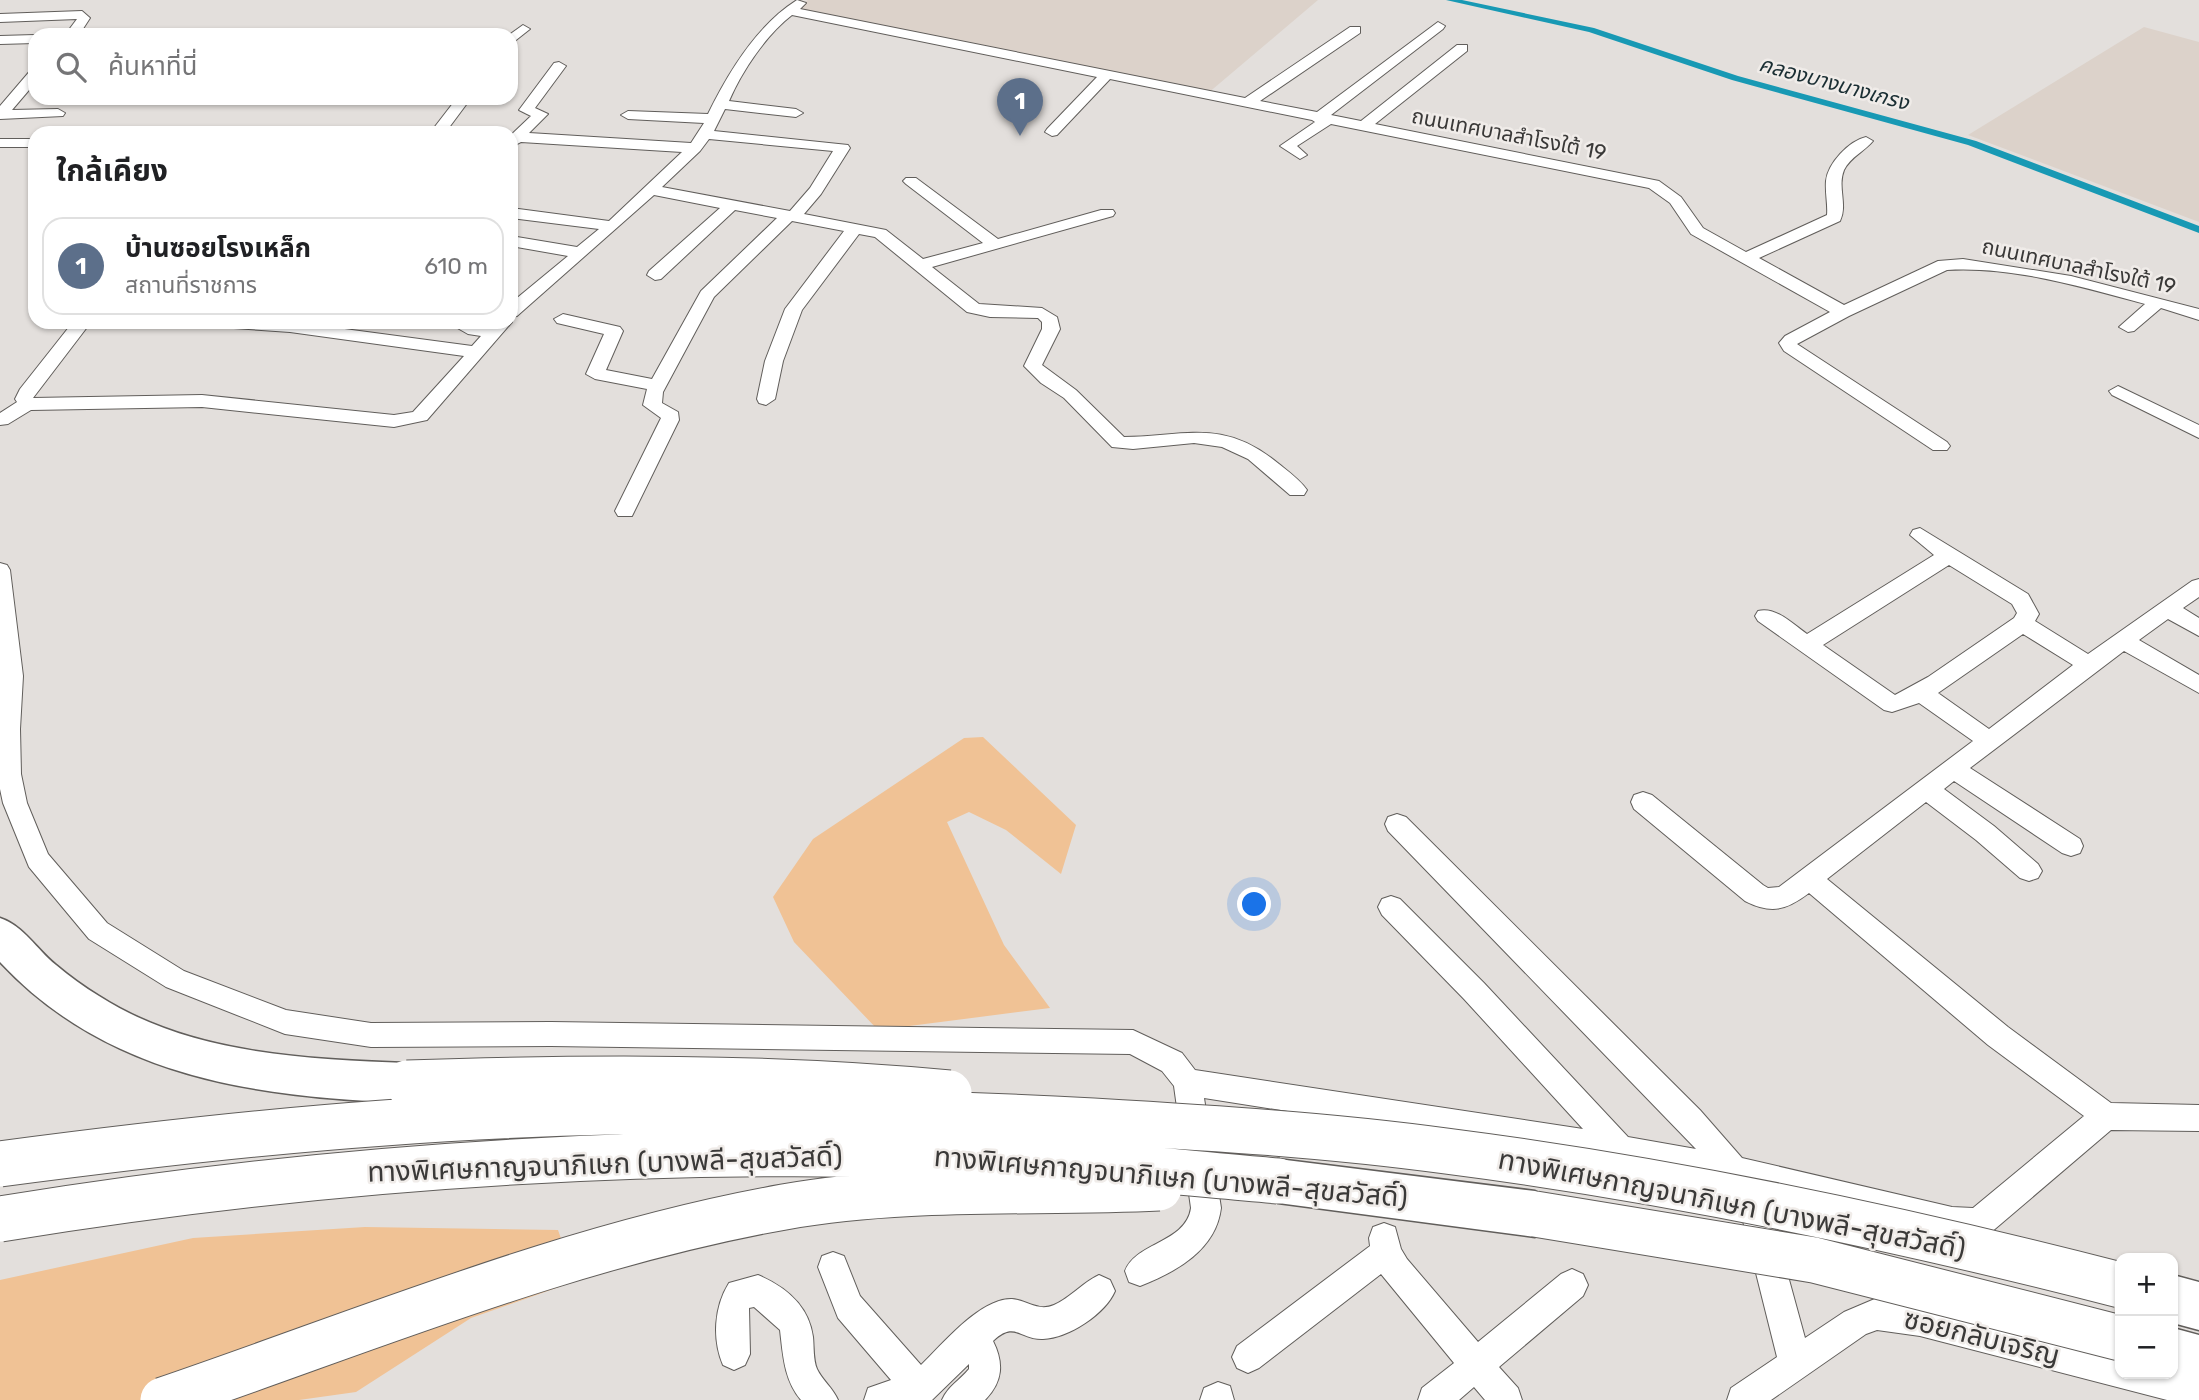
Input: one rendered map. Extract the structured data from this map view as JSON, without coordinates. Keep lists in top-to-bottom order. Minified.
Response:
{"streets":{"highway":["ทางพิเศษกาญจนาภิเษก (บางพลี-สุขสวัสดิ์)"],"street":["ถนนเทศบาลสำโรงใต้ 19","ซอยกลับเจริญ"]},"water":["คลองบางนางเกรง"],"page":{"search":"ค้นหาที่นี่","pins":"1","heading":"ใกล้เคียง","list":[{"mark":"1","name":"บ้านซอยโรงเหล็ก","note":"สถานที่ราชการ","value":"610 m"}],"map_buttons":["+","−"]}}
